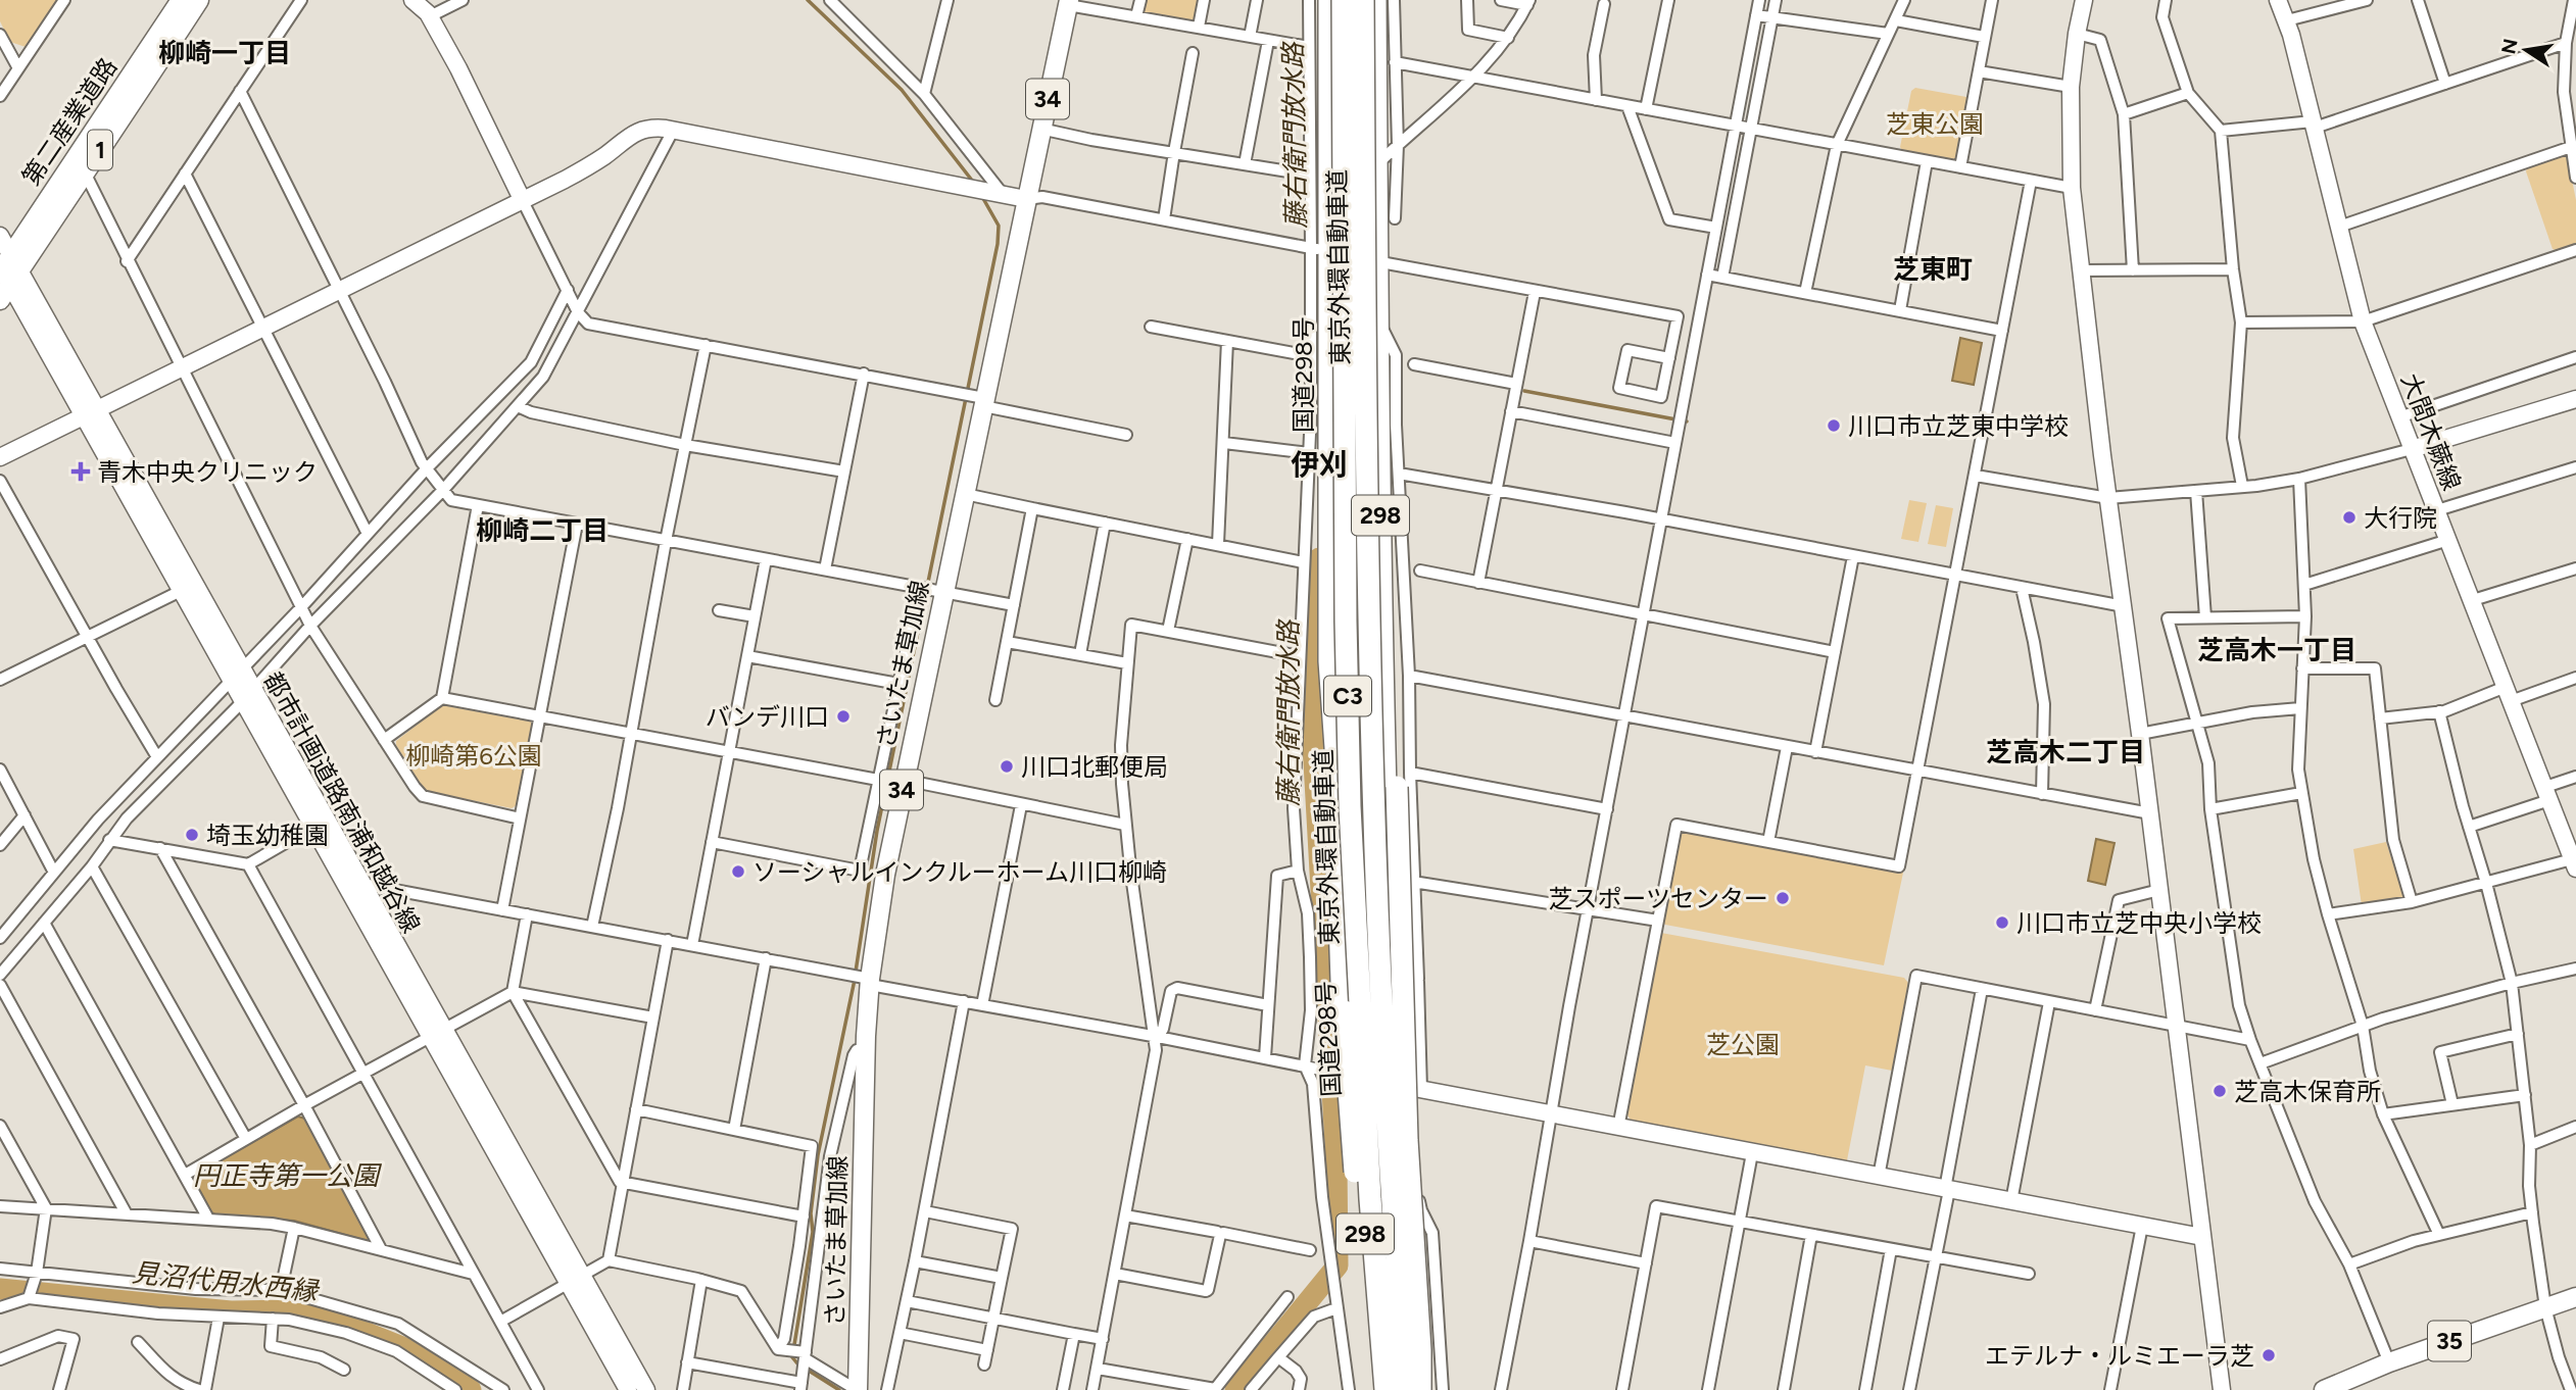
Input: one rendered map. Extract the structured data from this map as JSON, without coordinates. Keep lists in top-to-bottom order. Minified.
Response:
{"streets":{"highway":["東京外環自動車道","国道298号","298","C3"],"main road":["34","第二産業道路","1","さいたま草加線","35"],"street":["大間木蕨線","都市計画道路南浦和越谷線"]},"crossings":[["第二産業道路","都市計画道路南浦和越谷線"]],"districts":["柳崎一丁目","芝東町","伊刈","柳崎二丁目","芝高木一丁目","芝高木二丁目"],"water":["藤右衛門放水路","円正寺第一公園","見沼代用水西縁"],"parks":["芝東公園","柳崎第6公園","芝公園"],"places":{"other":["川口市立芝東中学校","大行院","バンデ川口","川口北郵便局","埼玉幼稚園","ソーシャルインクルーホーム川口柳崎","芝スポーツセンター","川口市立芝中央小学校","芝高木保育所","エテルナ・ルミエーラ芝"],"health":["青木中央クリニック"]},"north":"left"}
